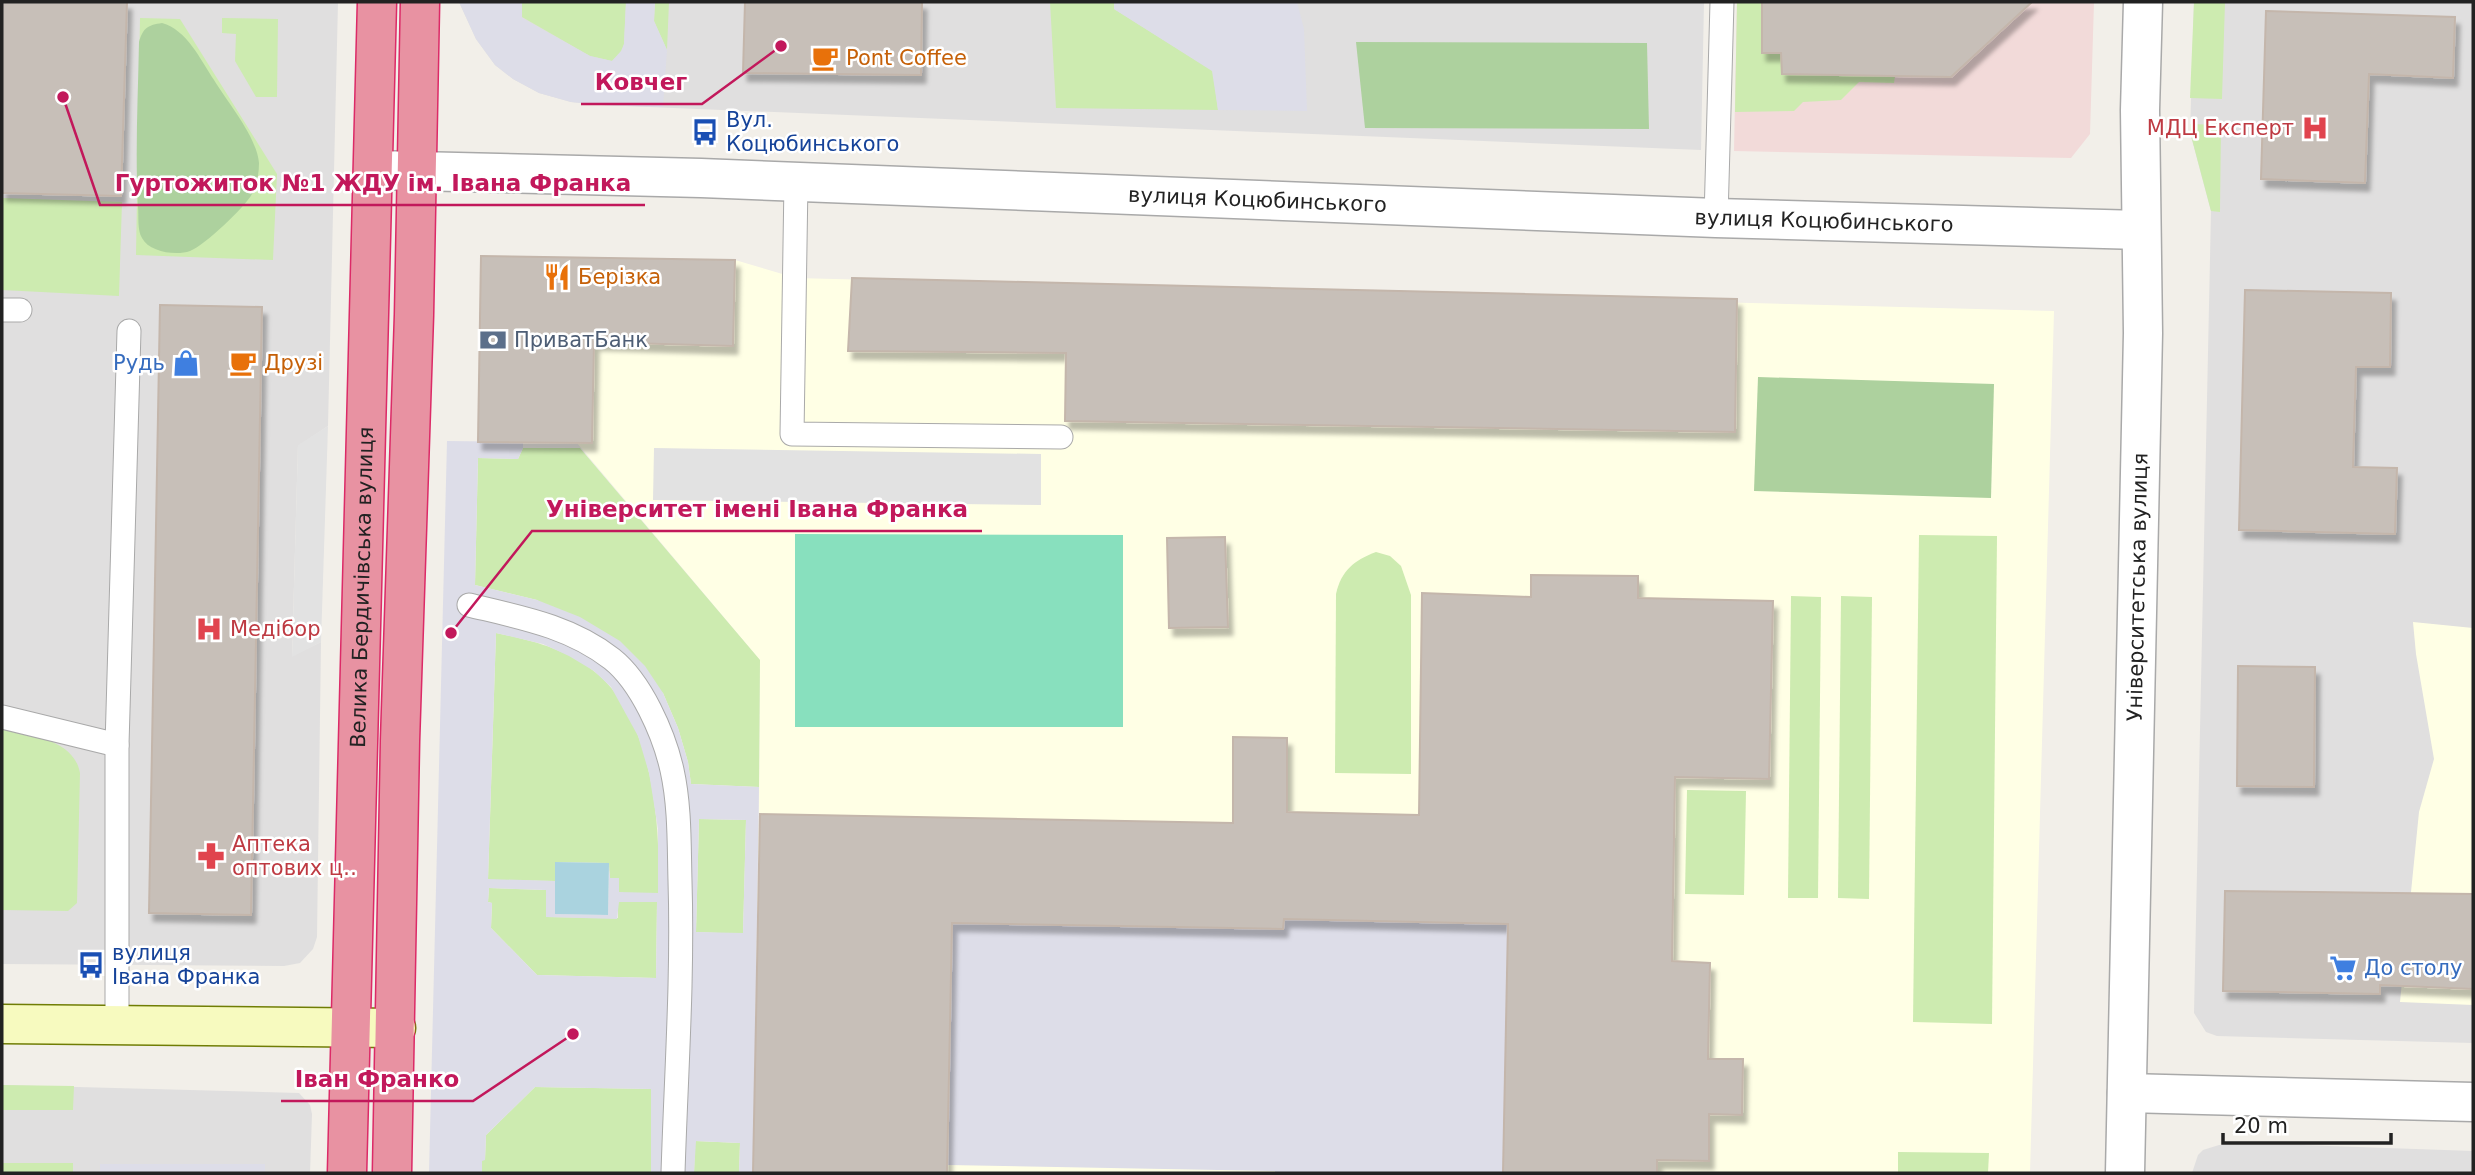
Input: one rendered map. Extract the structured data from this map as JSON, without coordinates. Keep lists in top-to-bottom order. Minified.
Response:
{"streets":{"highway":["Велика Бердичівська вулиця"],"street":["вулиця Коцюбинського","Університетська вулиця"]},"crossings":[["вулиця Коцюбинського","Велика Бердичівська вулиця"],["вулиця Коцюбинського","Університетська вулиця"]],"places":{"other":["Ковчег","Гуртожиток №1 ЖДУ ім. Івана Франка","Університет імені Івана Франка","Іван Франко"],"cafe":["Pont Coffee","Друзі"],"hospital":["МДЦ Експерт","Медібор"],"bus stop":["Вул. Коцюбинського","вулиця Івана Франка"],"restaurant":["Берізка"],"bank":["ПриватБанк"],"shop":["Рудь"],"pharmacy":["Аптека оптових ц‥"],"supermarket":["До столу"]},"scale_bar":"20 m"}
